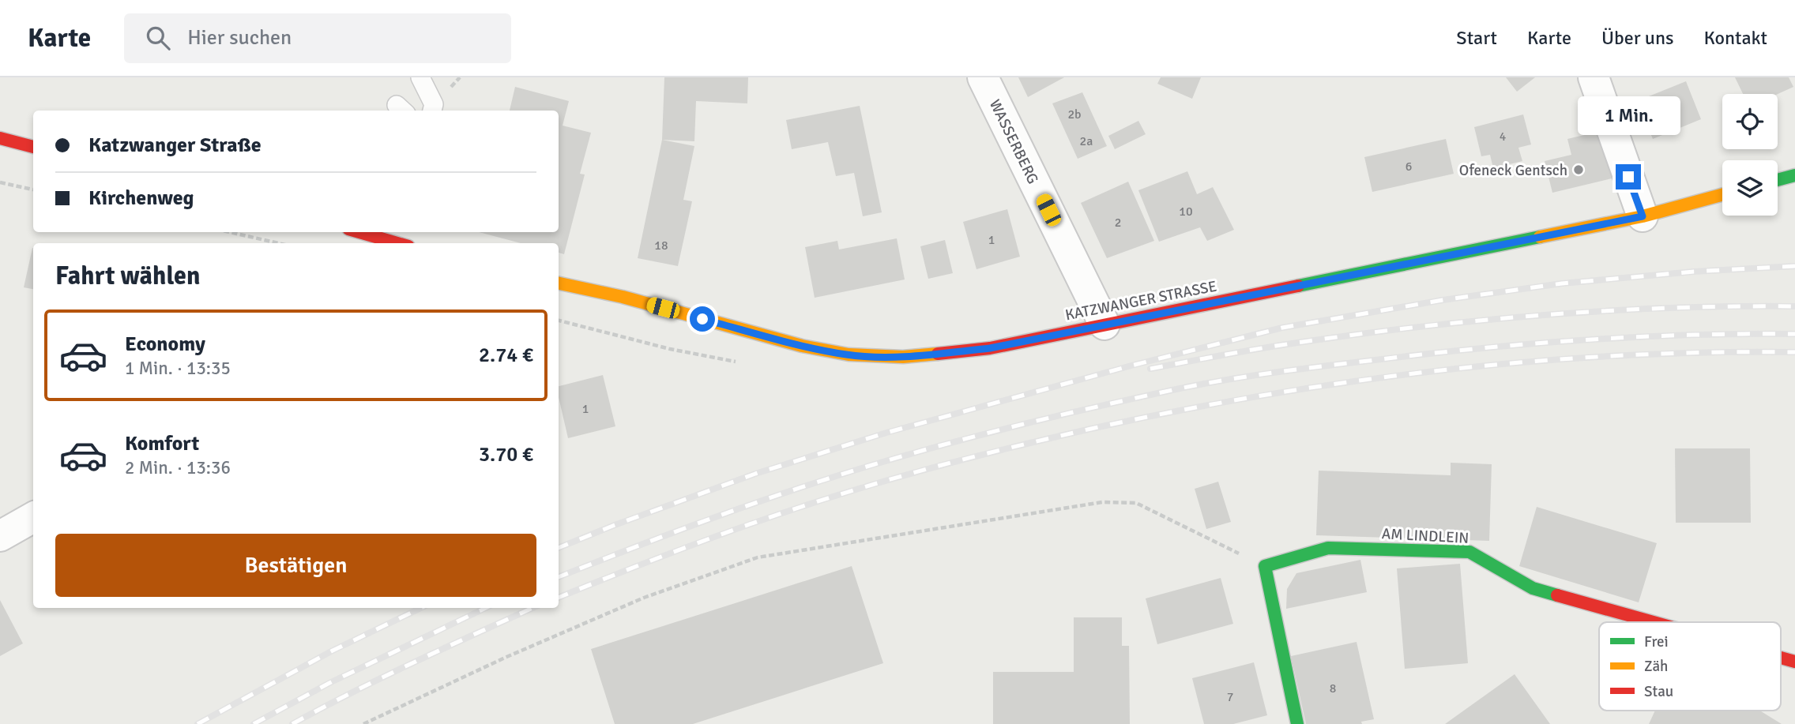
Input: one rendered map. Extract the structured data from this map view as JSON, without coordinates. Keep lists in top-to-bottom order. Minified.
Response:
{"streets":{"main road":["KATZWANGER STRASSE","AM LINDLEIN"],"street":["WASSERBERG"]},"crossings":[["WASSERBERG","KATZWANGER STRASSE"]],"places":["Ofeneck Gentsch"],"house_numbers":["2b","4","2a","6","10","2","1","18","1","8","7"],"legend":["Frei","Zäh","Stau"],"page":{"header":"Karte","search":"Hier suchen","nav":["Start","Karte","Über uns","Kontakt"],"bubble":"1 Min.","banner":["Katzwanger Straße","Kirchenweg"],"heading":"Fahrt wählen","list":[{"name":"Economy","note":"1 Min. · 13:35","value":"2.74 €"},{"name":"Komfort","note":"2 Min. · 13:36","value":"3.70 €"}],"buttons":"Bestätigen"}}
